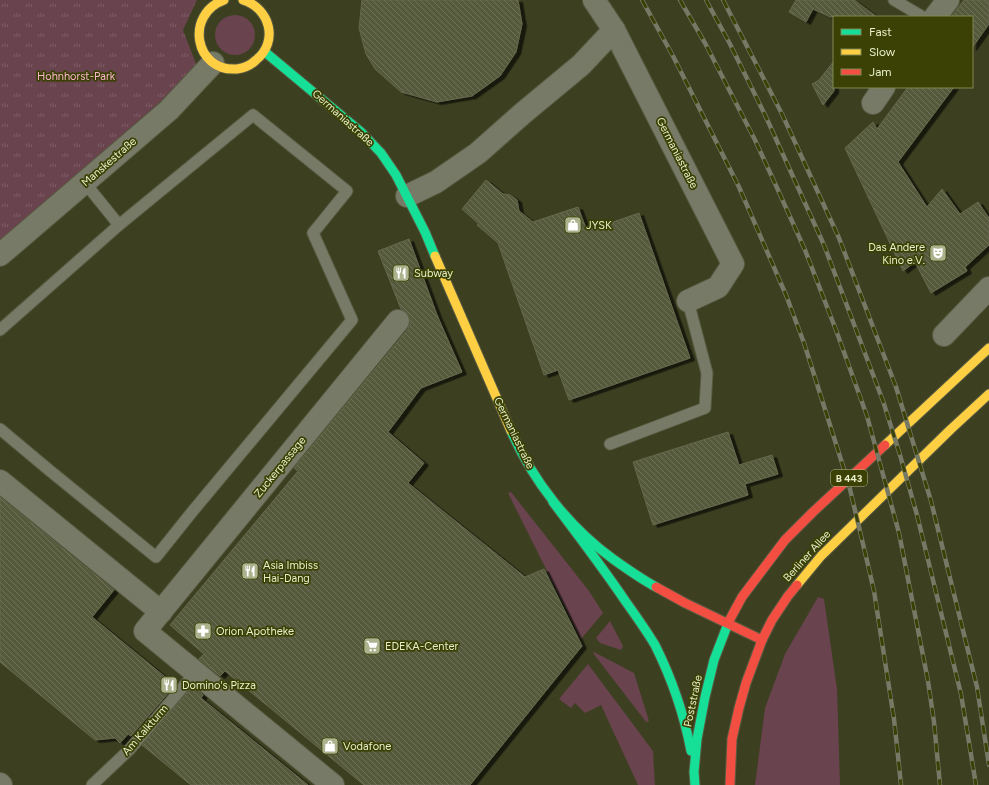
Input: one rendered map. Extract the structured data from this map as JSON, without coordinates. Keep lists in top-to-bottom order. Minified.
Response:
{"streets":{"main road":["Germaniastraße","B 443","Berliner Allee","Poststraße"],"street":["Manskestraße","Zuckerpassage"],"lane":["Am Kalkturm"]},"crossings":[["Germaniastraße","B 443"],["Germaniastraße","Berliner Allee"],["Germaniastraße","Poststraße"],["Zuckerpassage","Am Kalkturm"],["B 443","Poststraße"]],"parks":["Hohnhorst-Park"],"places":{"shop":["JYSK","Vodafone"],"theatre":["Das Andere Kino e.V."],"restaurant":["Subway","Asia Imbiss Hai-Dang","Domino's Pizza"],"pharmacy":["Orion Apotheke"],"supermarket":["EDEKA-Center"]},"legend":["Fast","Slow","Jam"]}
